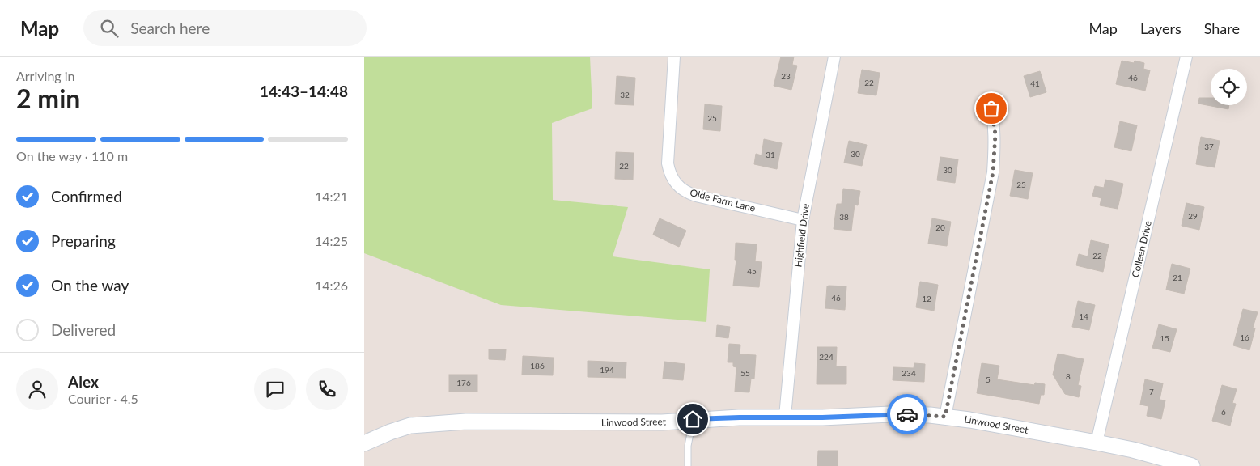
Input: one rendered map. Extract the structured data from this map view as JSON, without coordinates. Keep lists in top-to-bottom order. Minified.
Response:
{"streets":{"street":["Olde Farm Lane","Highfield Drive","Colleen Drive","Linwood Street"]},"crossings":[["Olde Farm Lane","Highfield Drive"],["Highfield Drive","Linwood Street"],["Colleen Drive","Linwood Street"]],"house_numbers":["23","46","22","41","32","25","37","30","31","22","30","25","29","38","20","22","45","21","46","12","14","16","15","224","186","194","55","234","8","5","176","7","6"],"page":{"header":"Map","search":"Search here","nav":["Map","Layers","Share"],"heading":["2 min","Arriving in","14:43–14:48"],"panel":["Alex","Courier · 4.5"],"bar":"On the way · 110 m","list":[["Confirmed","14:21"],["Preparing","14:25"],["On the way","14:26"],"Delivered"]}}
